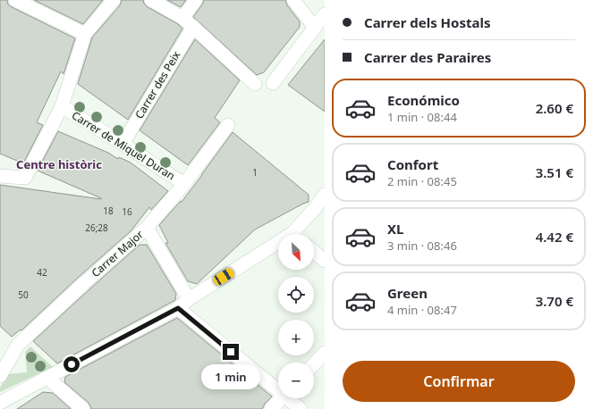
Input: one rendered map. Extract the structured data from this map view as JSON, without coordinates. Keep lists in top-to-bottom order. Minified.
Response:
{"streets":{"street":["Carrer des Peix","Carrer de Miquel Duran","Carrer Major"]},"crossings":[["Carrer des Peix","Carrer de Miquel Duran"],["Carrer de Miquel Duran","Carrer Major"]],"districts":["Centre històric"],"house_numbers":["1","18","16","26;28","42","50"],"north":"bottom right","page":{"banner":["Carrer dels Hostals","Carrer des Paraires"],"list":[{"name":"Económico","note":"1 min · 08:44","value":"2.60 €"},{"name":"Confort","note":"2 min · 08:45","value":"3.51 €"},{"name":"XL","note":"3 min · 08:46","value":"4.42 €"},{"name":"Green","note":"4 min · 08:47","value":"3.70 €"}],"map_buttons":["+","−"],"buttons":"Confirmar","bubble":"1 min"}}
